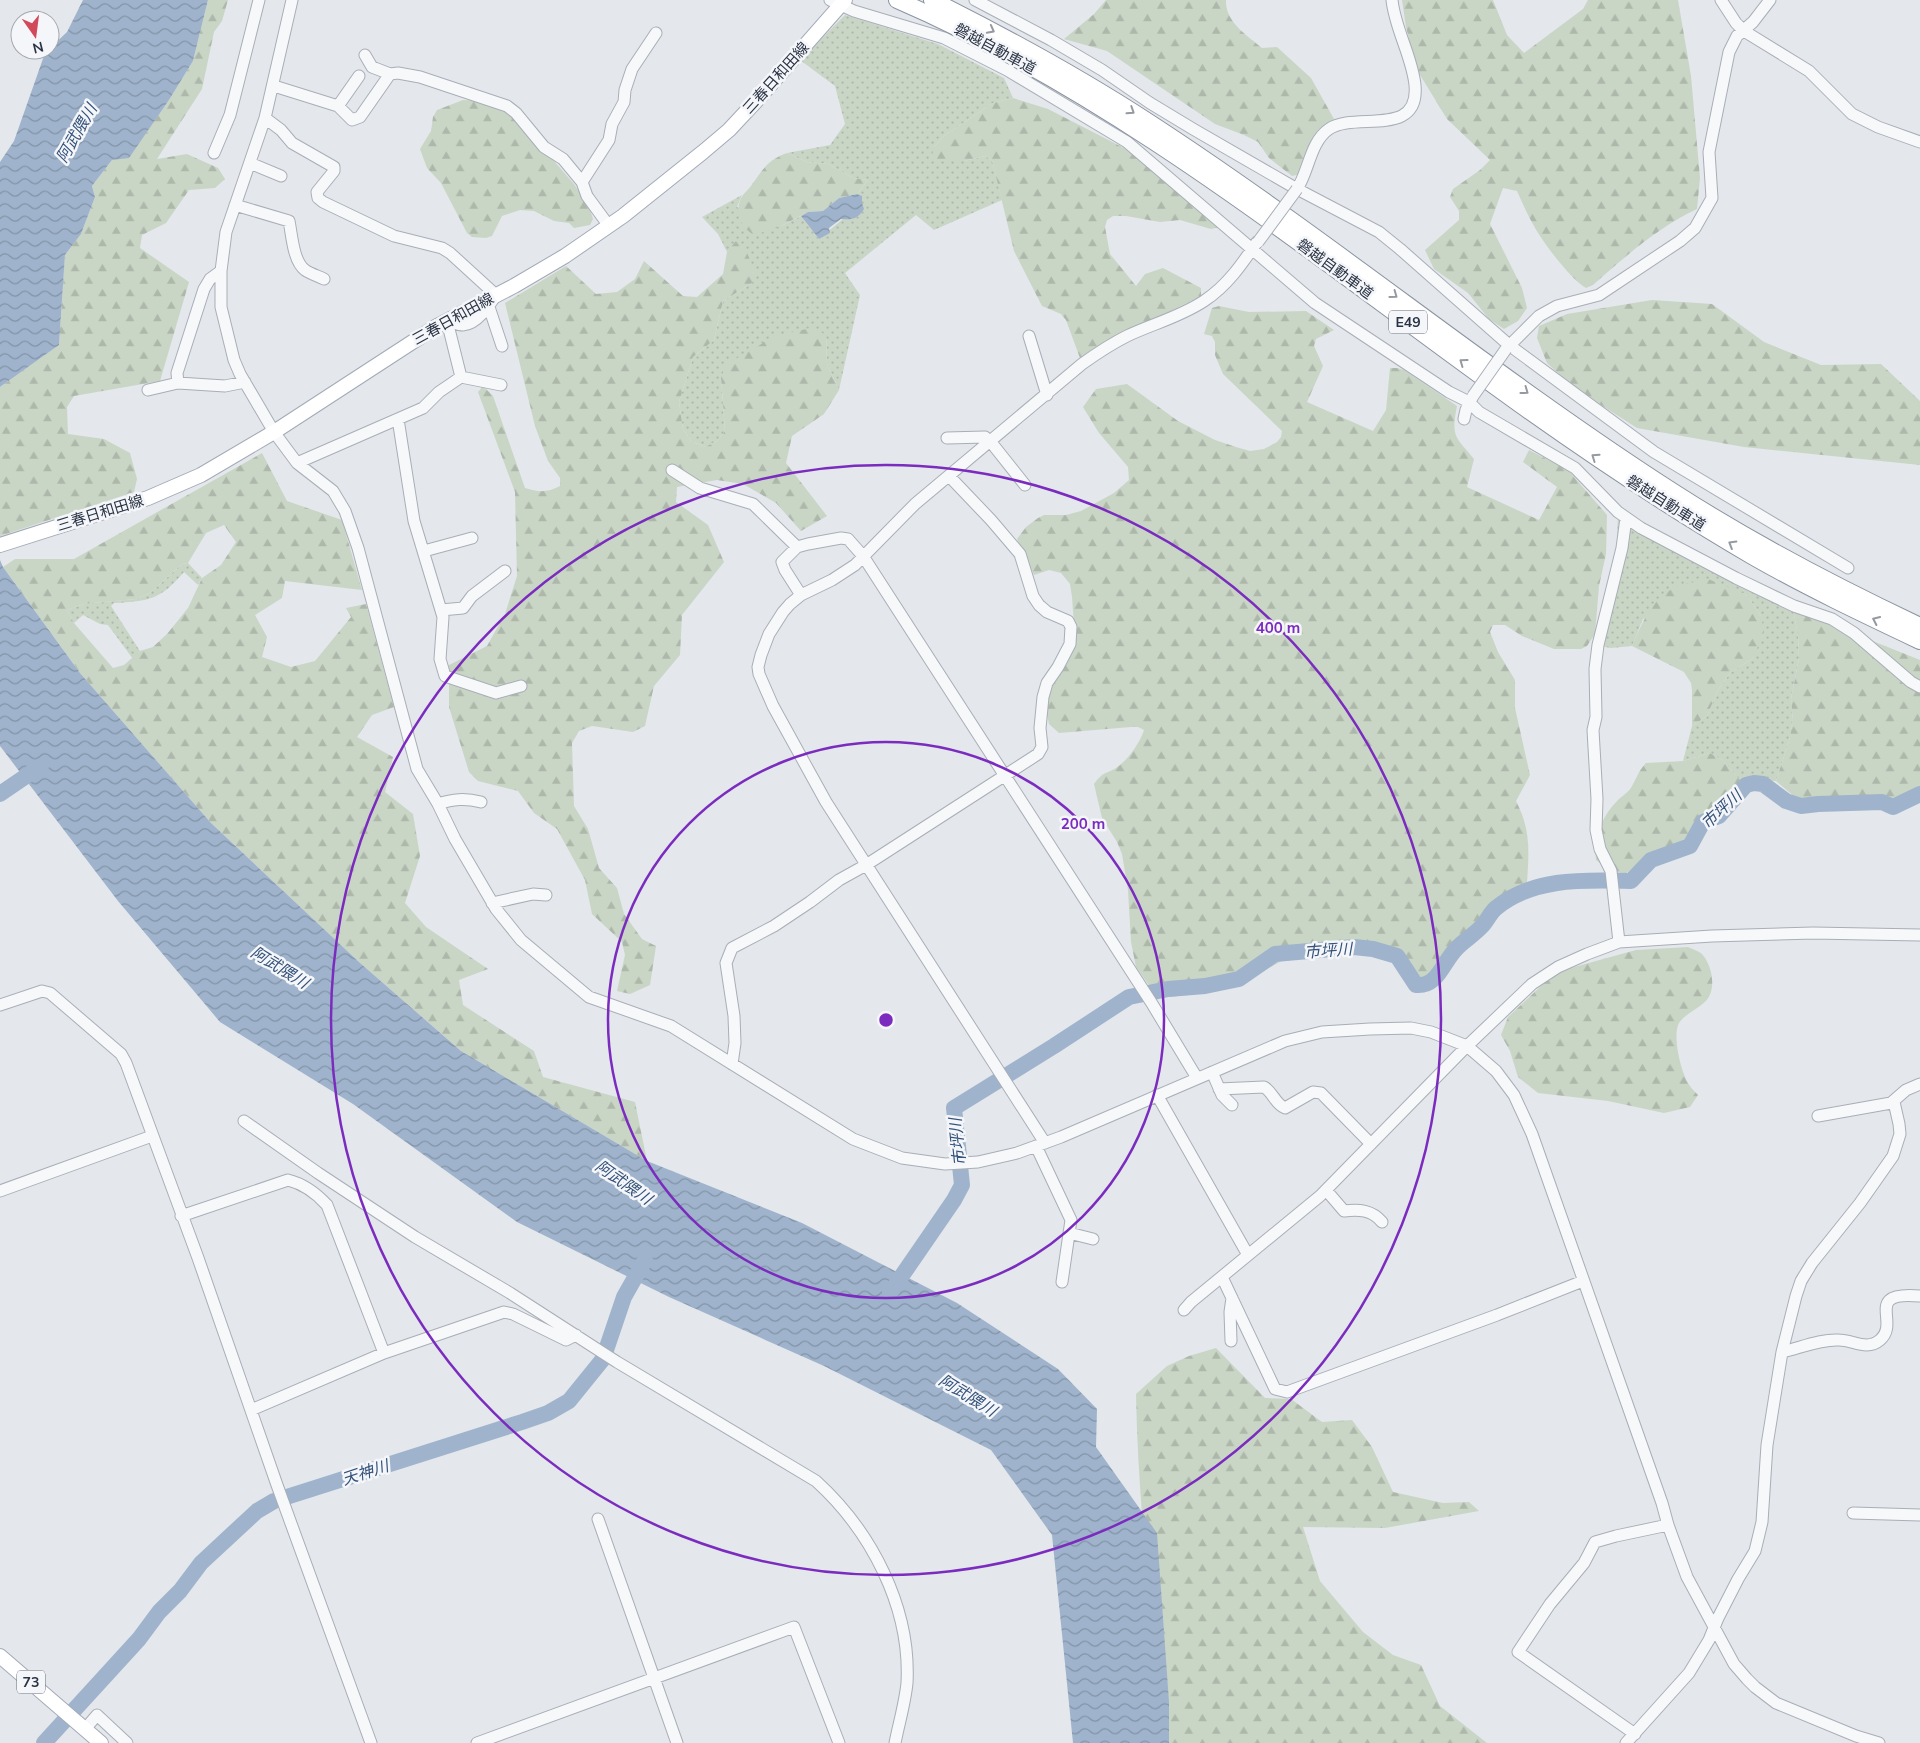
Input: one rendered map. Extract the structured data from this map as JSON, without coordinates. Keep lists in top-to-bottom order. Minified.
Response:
{"streets":{"highway":["磐越自動車道","E49"],"main road":["三春日和田線","73"]},"water":["阿武隈川","市坪川","天神川"],"north":"bottom","rings":["400 m","200 m"]}
